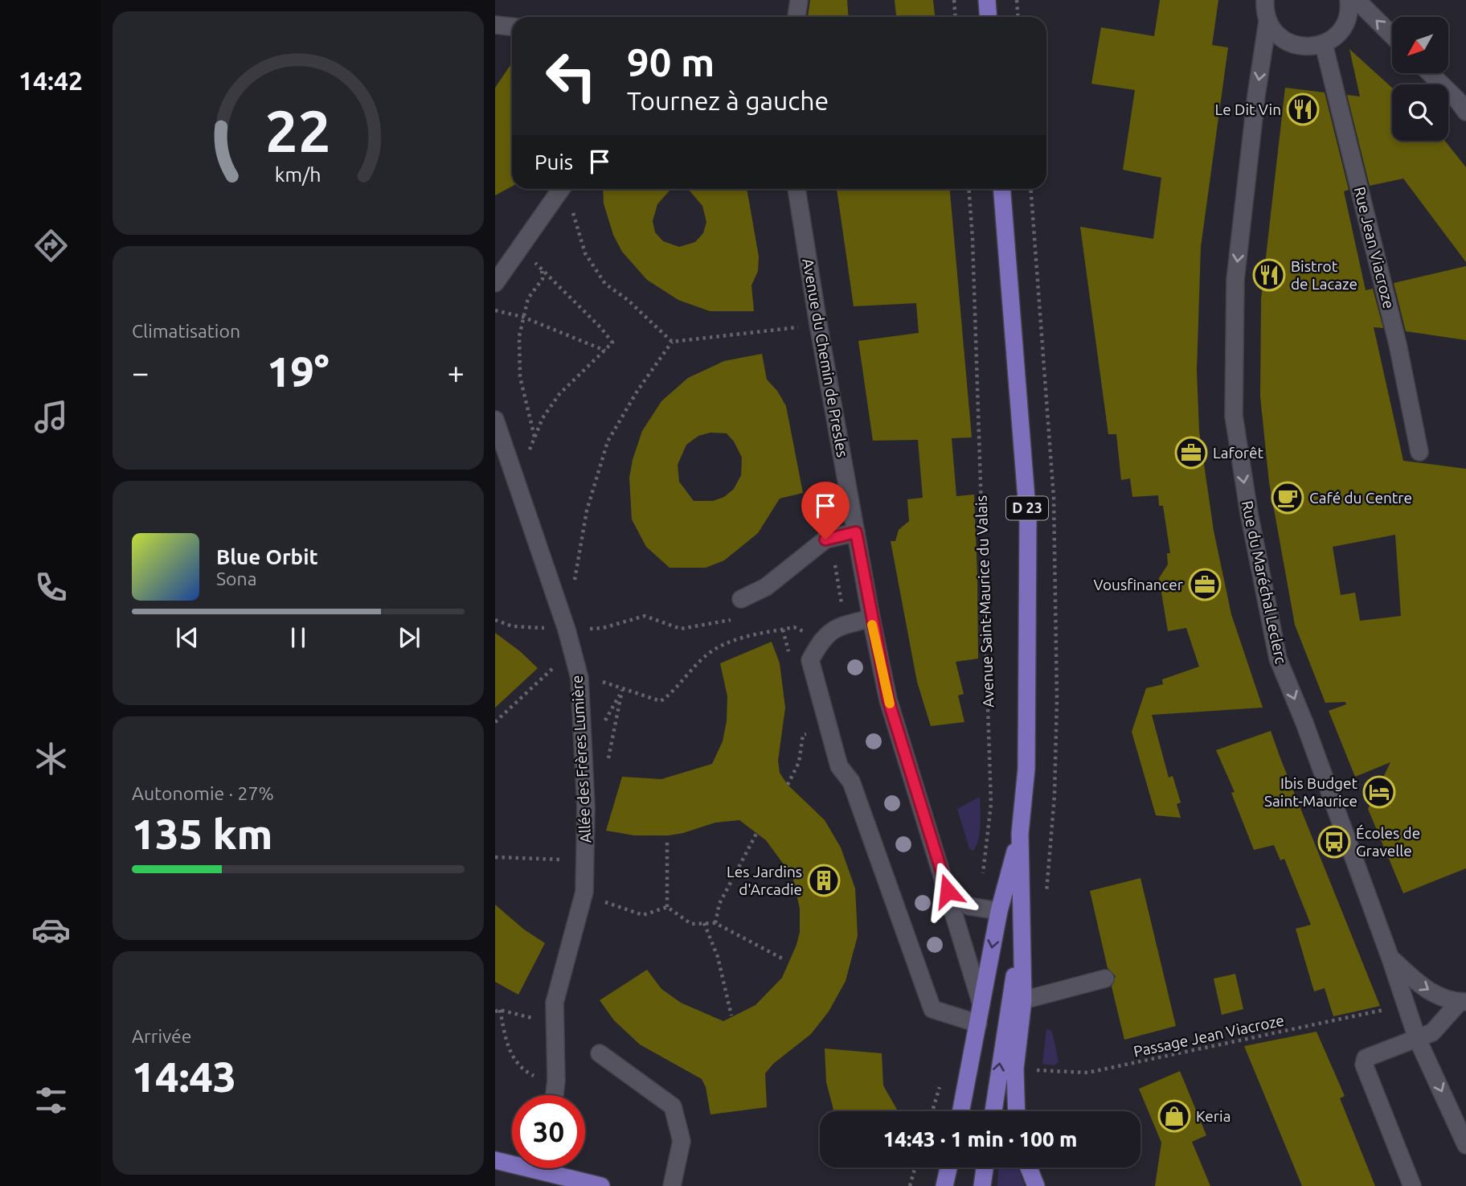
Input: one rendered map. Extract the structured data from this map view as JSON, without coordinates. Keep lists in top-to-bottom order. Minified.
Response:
{"streets":{"main road":["D 23"],"street":["Rue Jean Viacroze","Avenue du Chemin de Presles","Rue du Maréchal Leclerc","Allée des Frères Lumière"],"path":["Avenue Saint-Maurice du Valais","Passage Jean Viacroze"]},"crossings":[["Avenue du Chemin de Presles","D 23"],["Rue du Maréchal Leclerc","Passage Jean Viacroze"]],"one_way":["Rue du Maréchal Leclerc"],"places":{"restaurant":["Le Dit Vin","Bistrot de Lacaze"],"office":["Laforêt","Vousfinancer"],"cafe":["Café du Centre"],"hotel":["Ibis Budget Saint-Maurice"],"bus stop":["Écoles de Gravelle"],"building":["Les Jardins d'Arcadie"],"shop":["Keria"]},"north":"bottom left","page":{"tabs":"14:42","turn":["90 m","Tournez à gauche"],"then":"Puis","tile":["Climatisation",["Autonomie · 27%","135 km"],["Arrivée","14:43"]],"heat":["−","19°","+"],"song":["Blue Orbit","Sona"],"limit":"30","trip":"14:43 · 1 min · 100 m","gauge":["22","km/h"]}}
